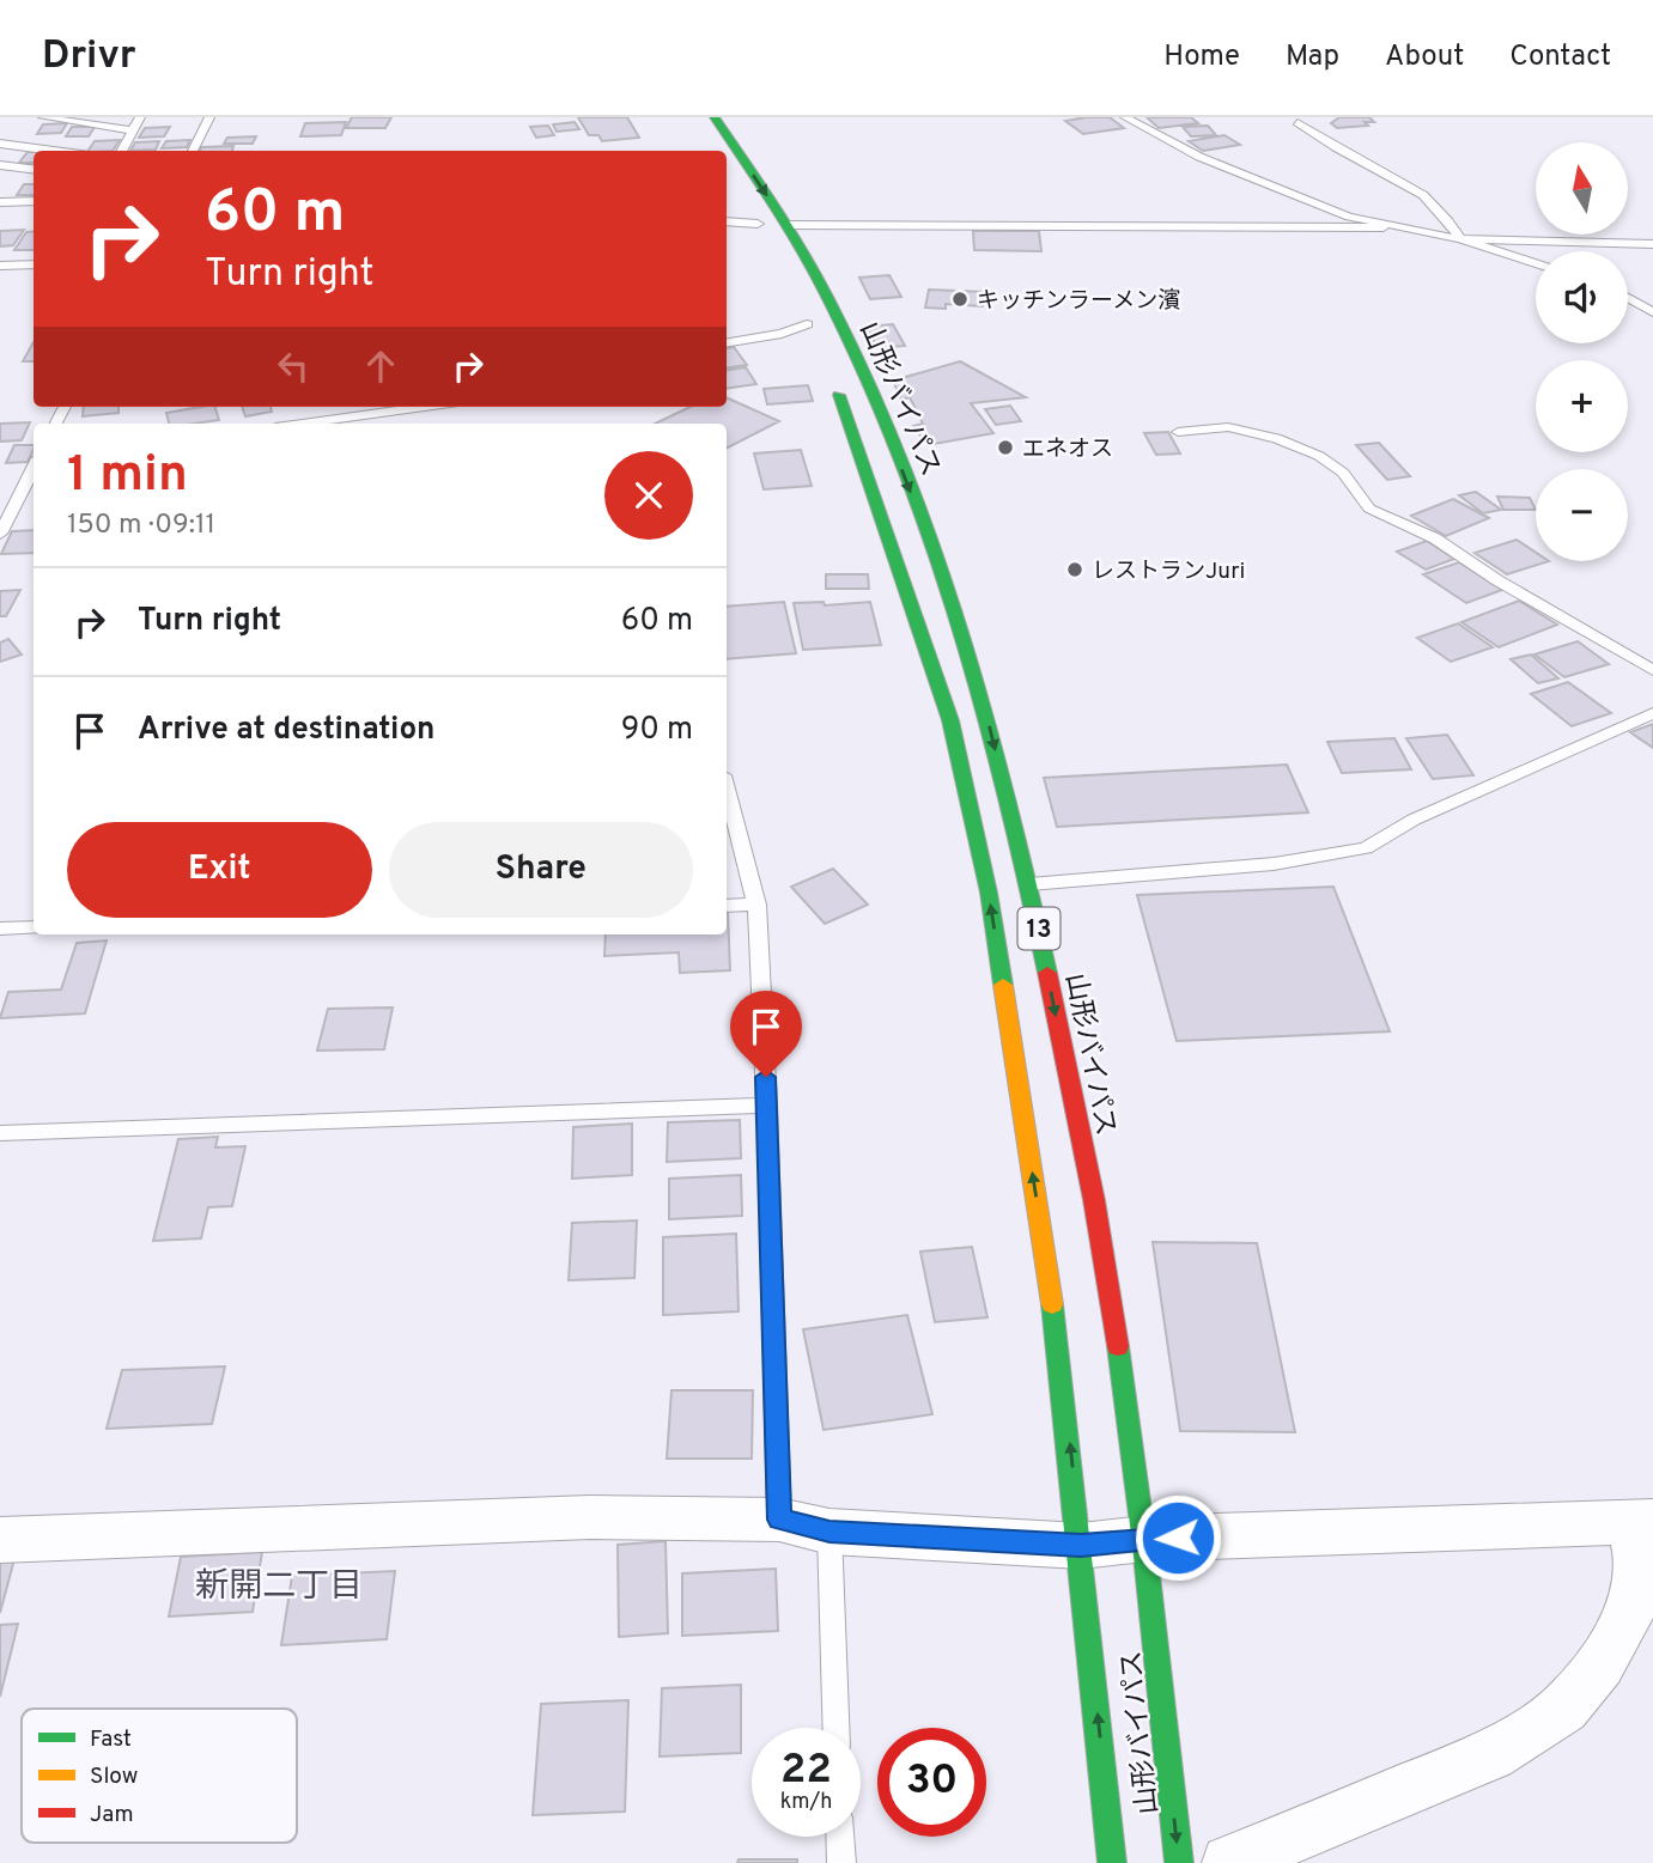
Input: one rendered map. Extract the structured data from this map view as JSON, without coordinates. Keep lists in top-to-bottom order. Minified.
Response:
{"streets":{"highway":["山形バイパス","13"]},"districts":["新開二丁目"],"places":["キッチンラーメン濱","エネオス","レストランJuri"],"legend":["Fast","Slow","Jam"],"north":"top","page":{"header":"Drivr","nav":["Home","Map","About","Contact"],"map_buttons":["+","−"],"turn":["60 m","Turn right"],"heading":["1 min","150 m · 09:11"],"list":[{"name":"Turn right","value":"60 m"},{"name":"Arrive at destination","value":"90 m"}],"buttons":["Exit","Share"],"speed":"22 km/h","limit":"30"}}
